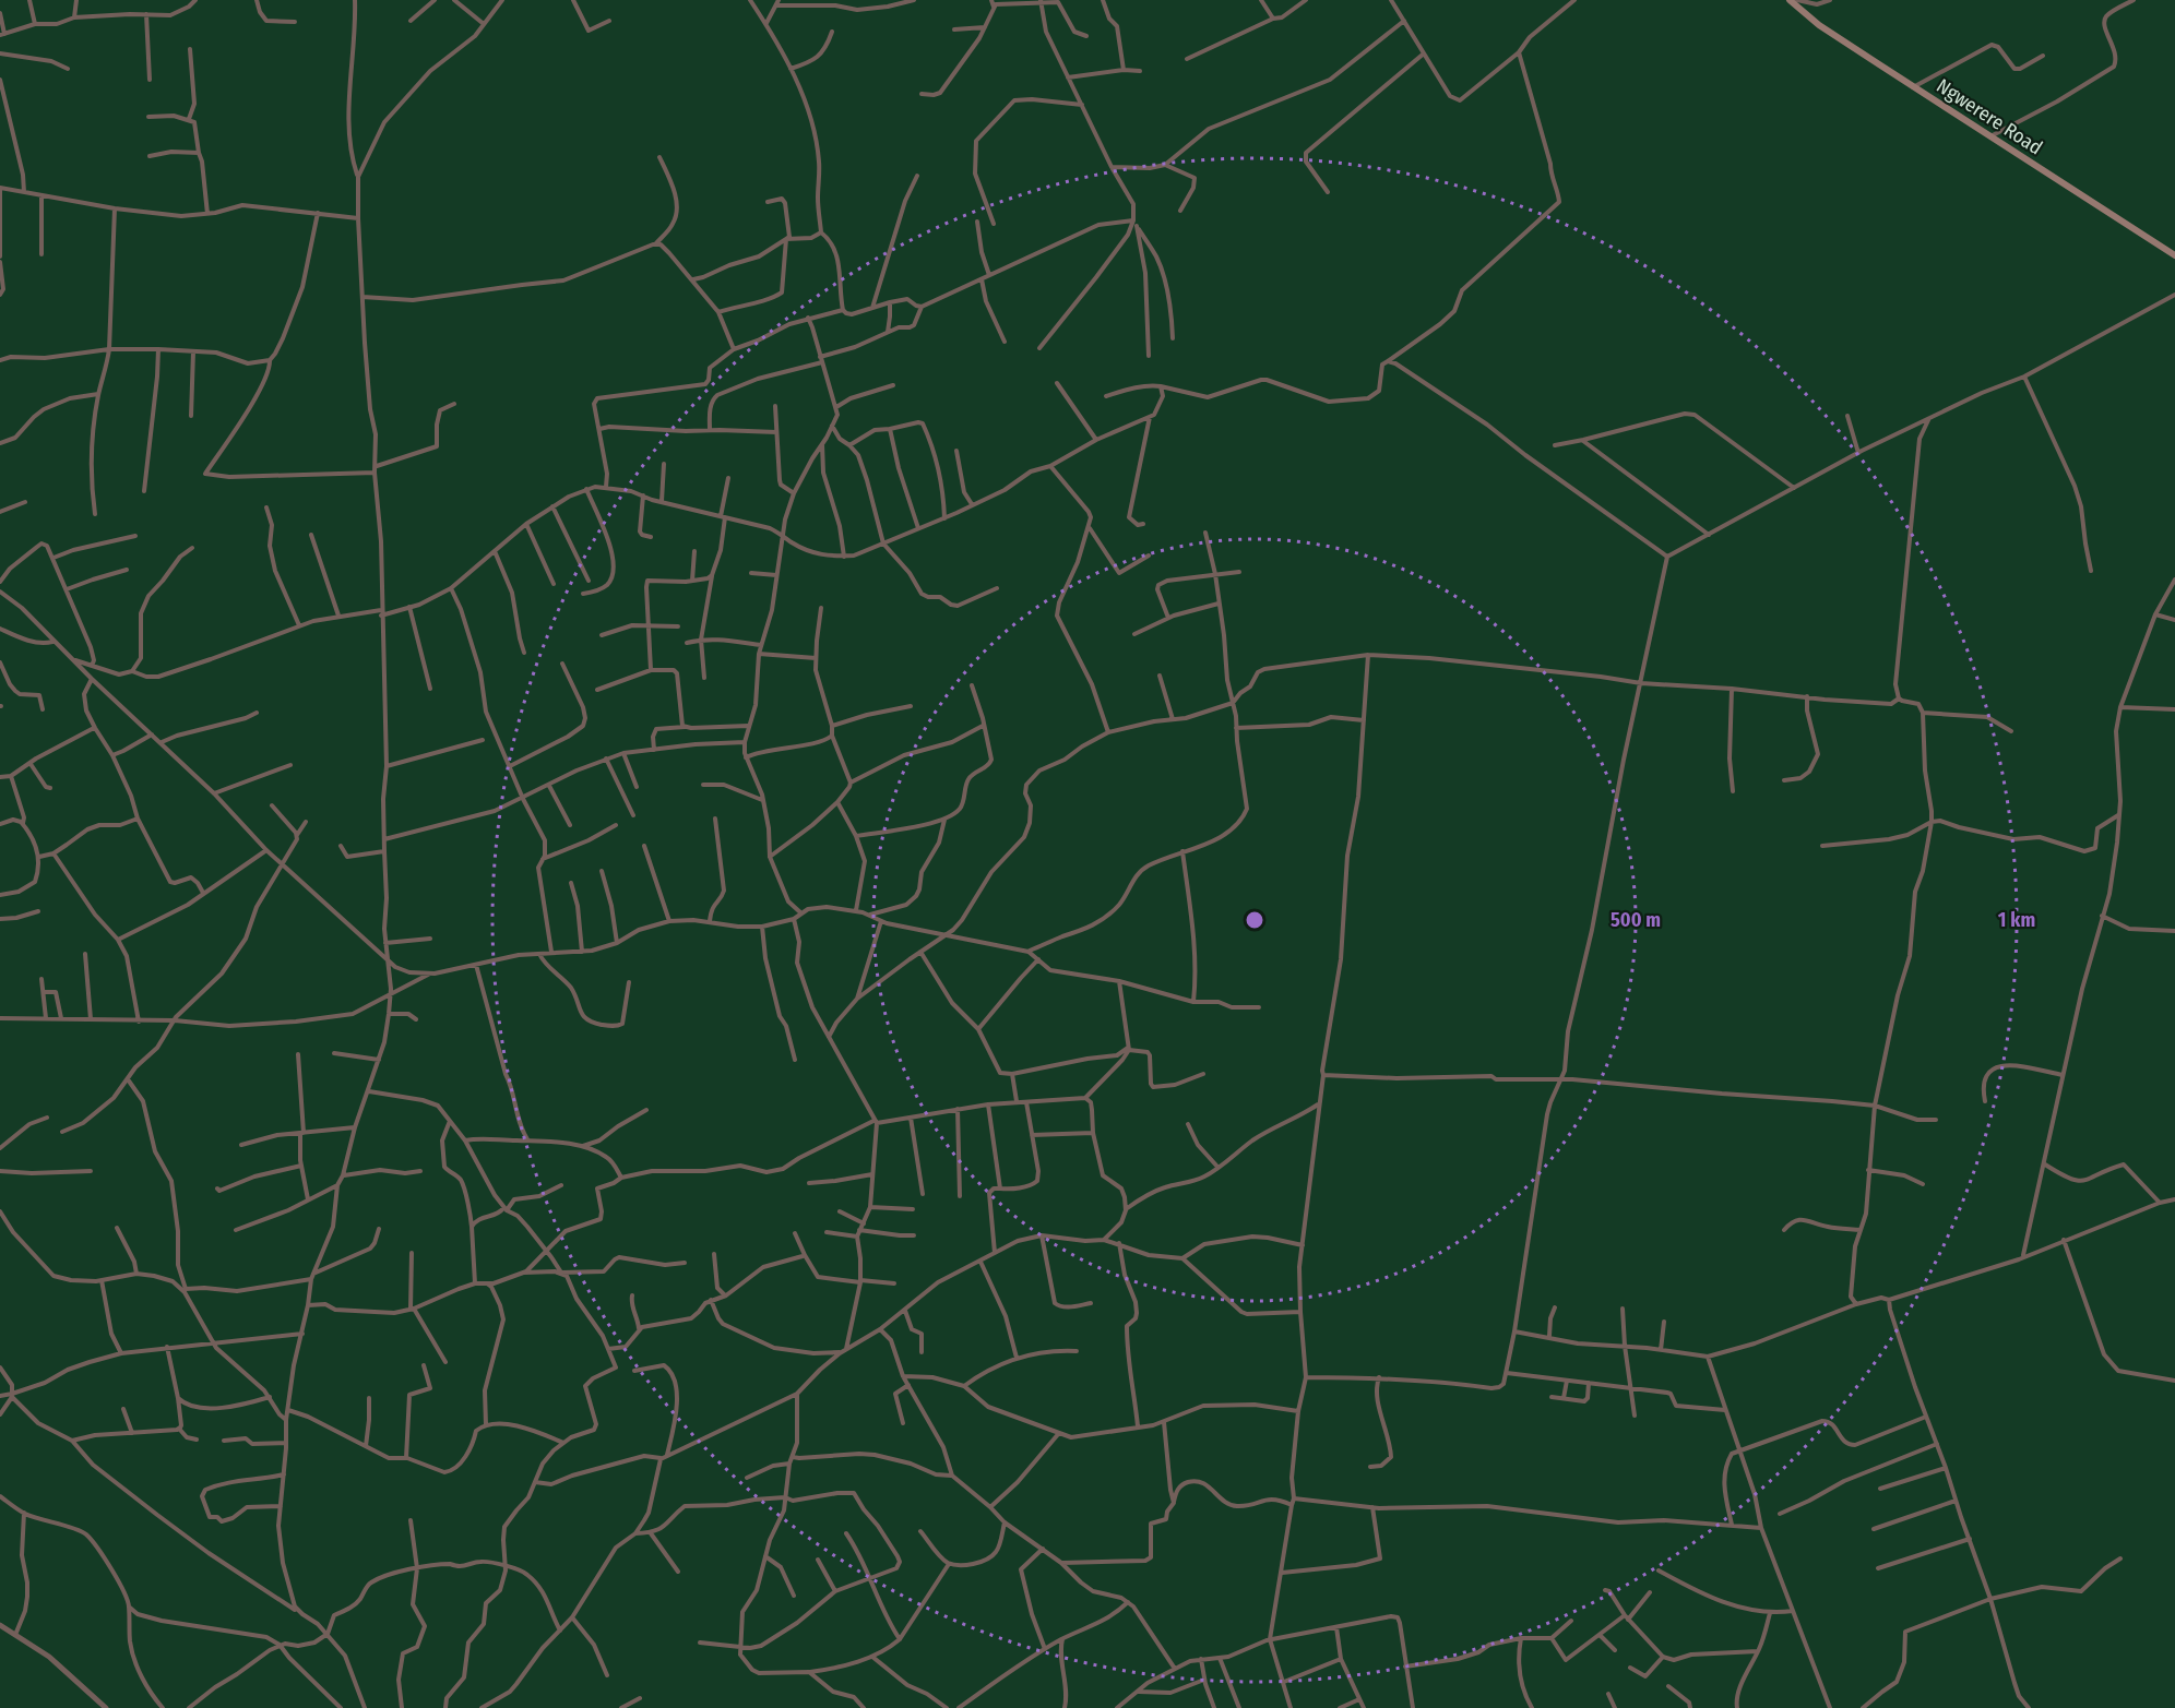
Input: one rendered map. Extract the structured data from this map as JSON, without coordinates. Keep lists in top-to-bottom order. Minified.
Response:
{"streets":{"main road":["Ngwerere Road"]},"rings":["500 m","1 km"]}
